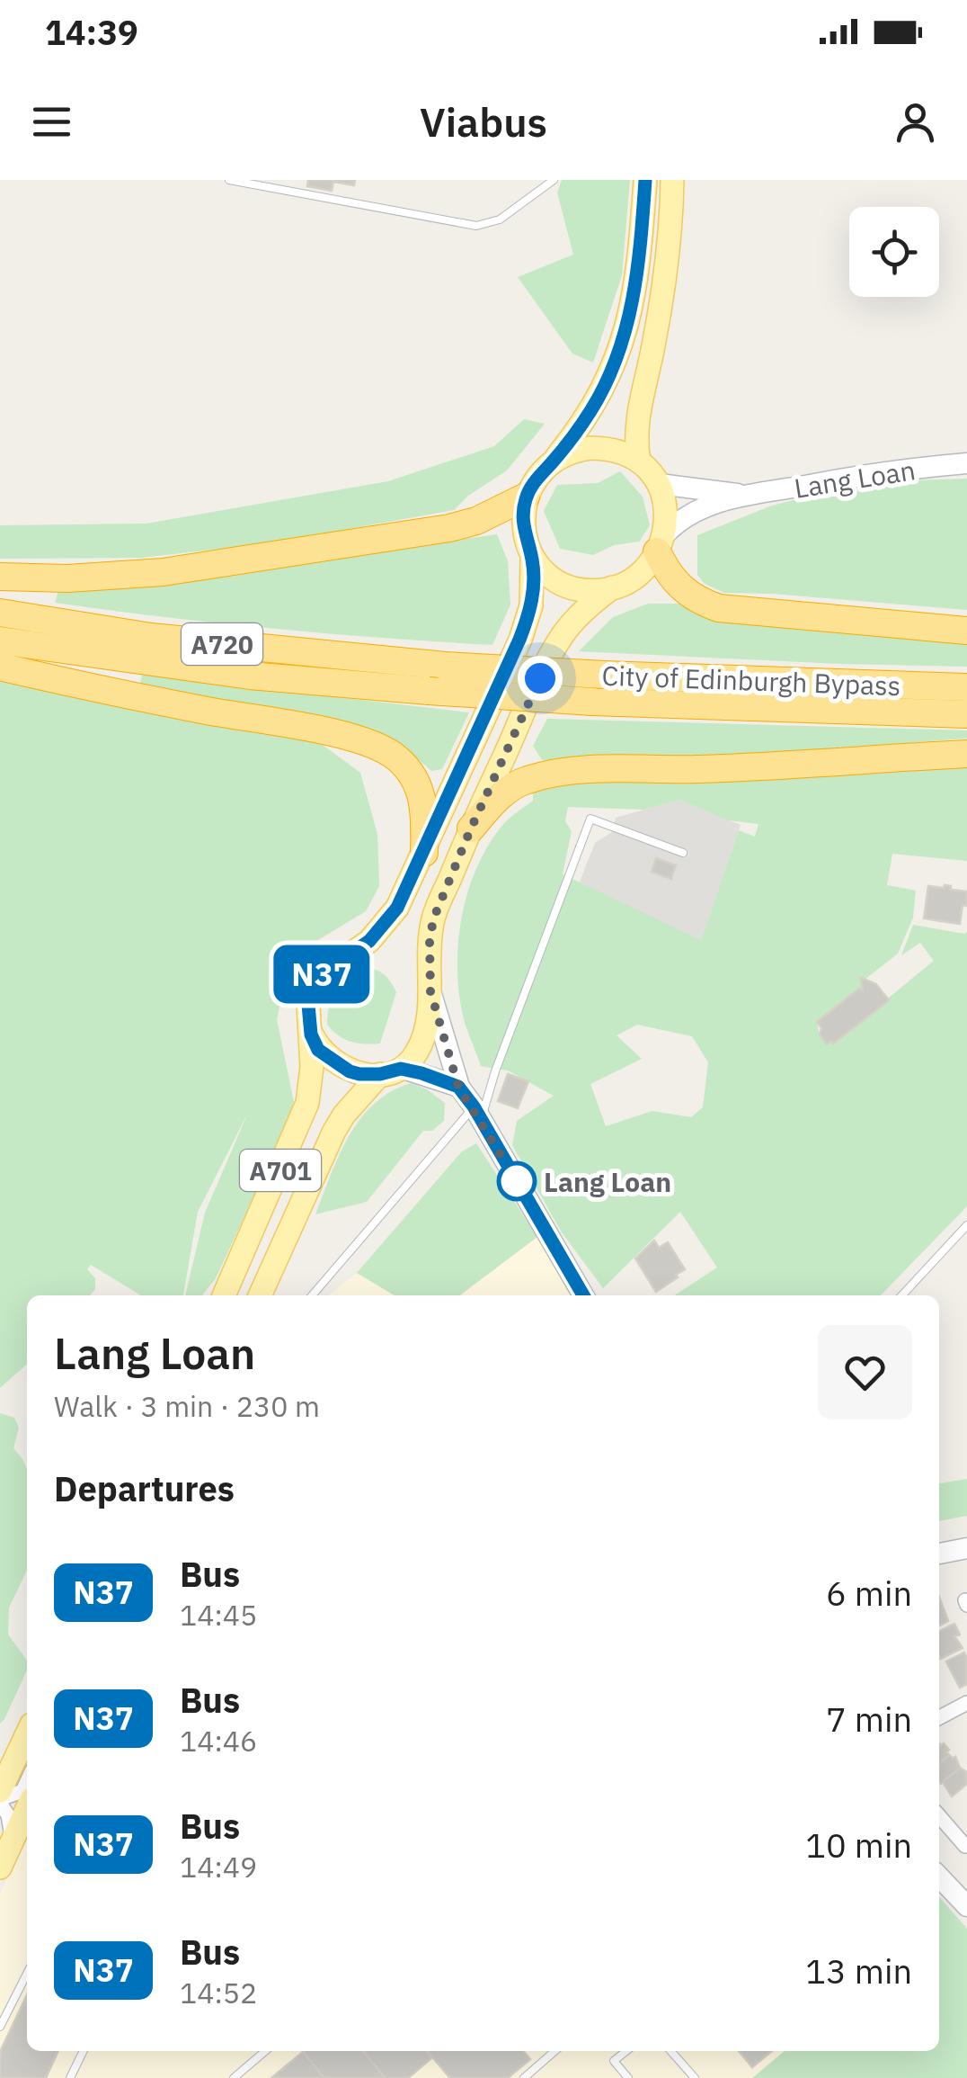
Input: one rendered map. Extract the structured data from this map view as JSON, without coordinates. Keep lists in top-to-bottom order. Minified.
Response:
{"streets":{"highway":["A720","City of Edinburgh Bypass"],"main road":["Lang Loan","A701"]},"crossings":[["Lang Loan","A701"]],"places":["Lang Loan"],"lines":["bus line N37"],"page":{"status":"14:39","header":"Viabus","on_map":"N37","heading":[["Lang Loan","Walk · 3 min · 230 m"],"Departures"],"list":[{"mark":"N37","name":"Bus","note":"14:45","value":"6 min"},{"mark":"N37","name":"Bus","note":"14:46","value":"7 min"},{"mark":"N37","name":"Bus","note":"14:49","value":"10 min"},{"mark":"N37","name":"Bus","note":"14:52","value":"13 min"}]}}
